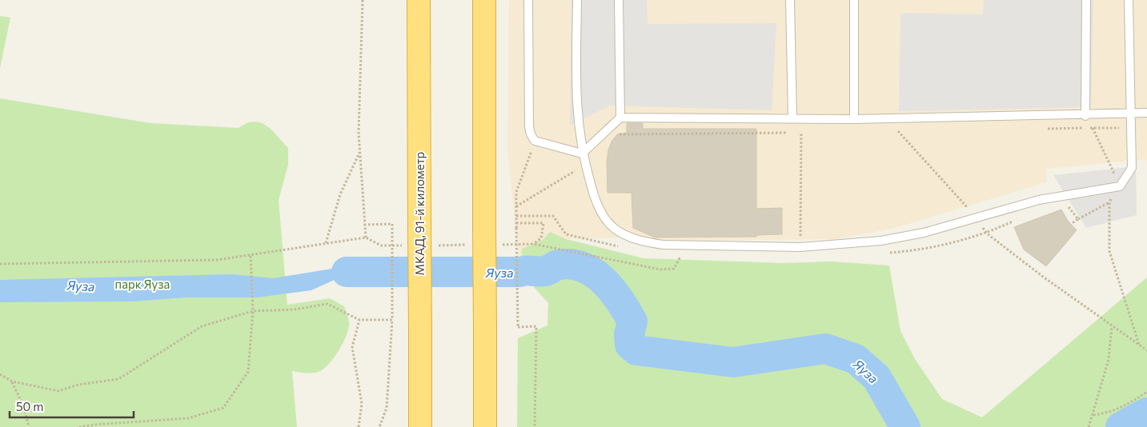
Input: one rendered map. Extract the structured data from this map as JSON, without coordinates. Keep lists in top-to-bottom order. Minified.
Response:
{"streets":{"highway":["МКАД, 91-й километр"]},"water":["Яуза"],"parks":["парк Яуза"],"scale_bar":"50 m"}
